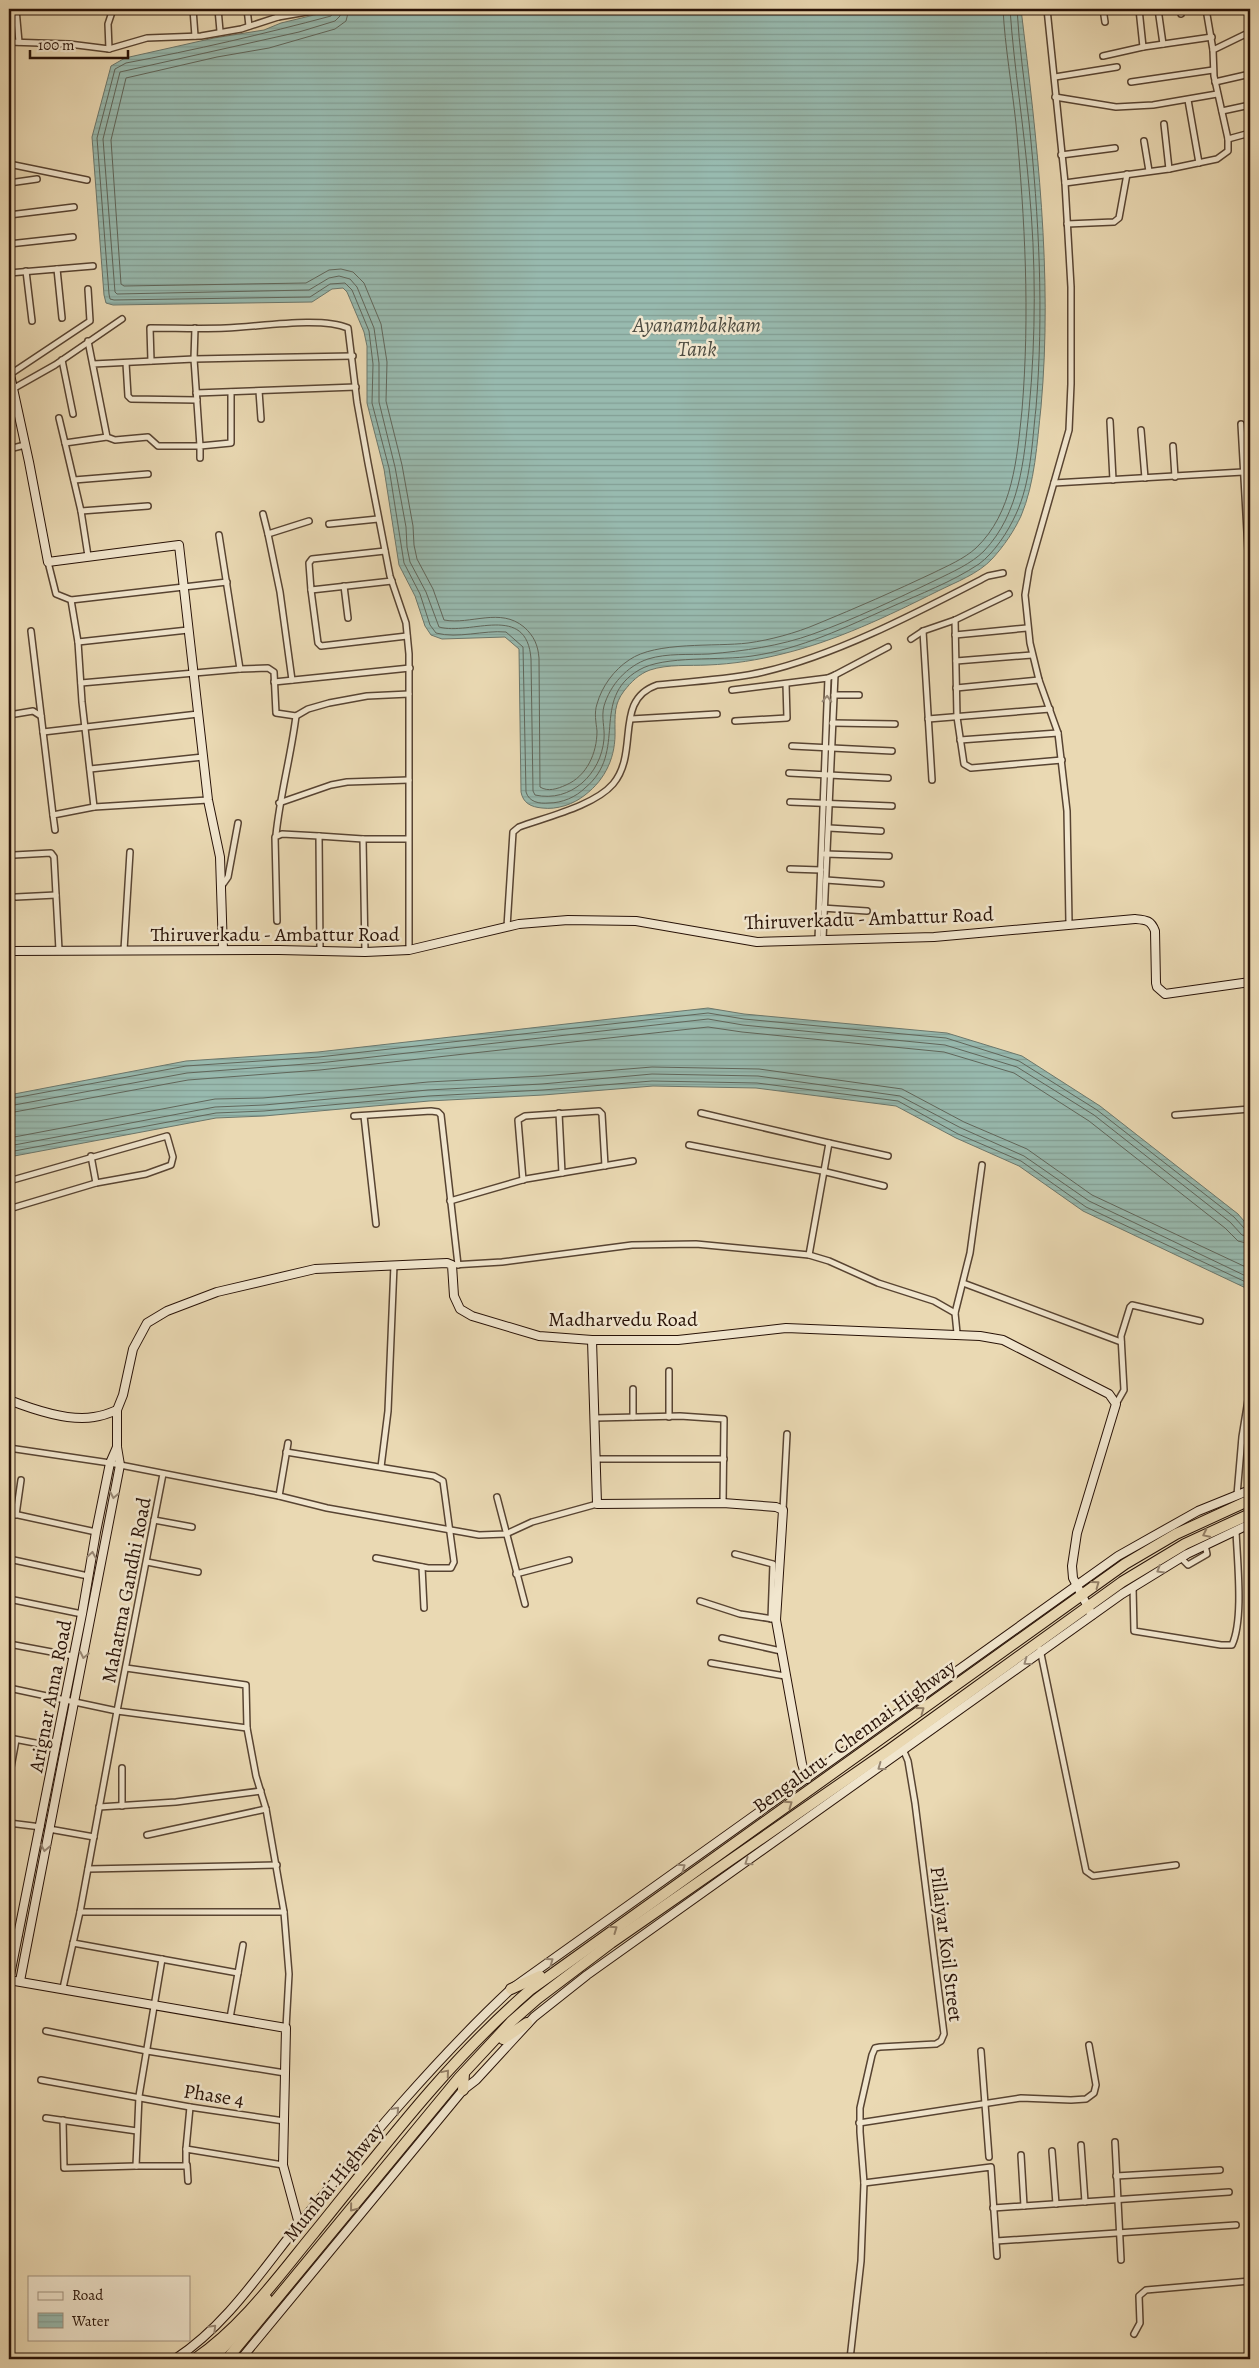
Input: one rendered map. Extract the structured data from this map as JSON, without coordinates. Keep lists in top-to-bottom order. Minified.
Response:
{"streets":{"highway":["Bengaluru - Chennai Highway","Mumbai Highway"],"street":["Thiruverkadu - Ambattur Road","Madharvedu Road","Mahatma Gandhi Road","Arignar Anna Road","Pillaiyar Koil Street","Phase 4"]},"crossings":[["Bengaluru - Chennai Highway","Pillaiyar Koil Street"],["Bengaluru - Chennai Highway","Mumbai Highway"]],"water":["Ayanambakkam Tank"],"legend":["Road","Water"],"scale_bar":"100 m"}
